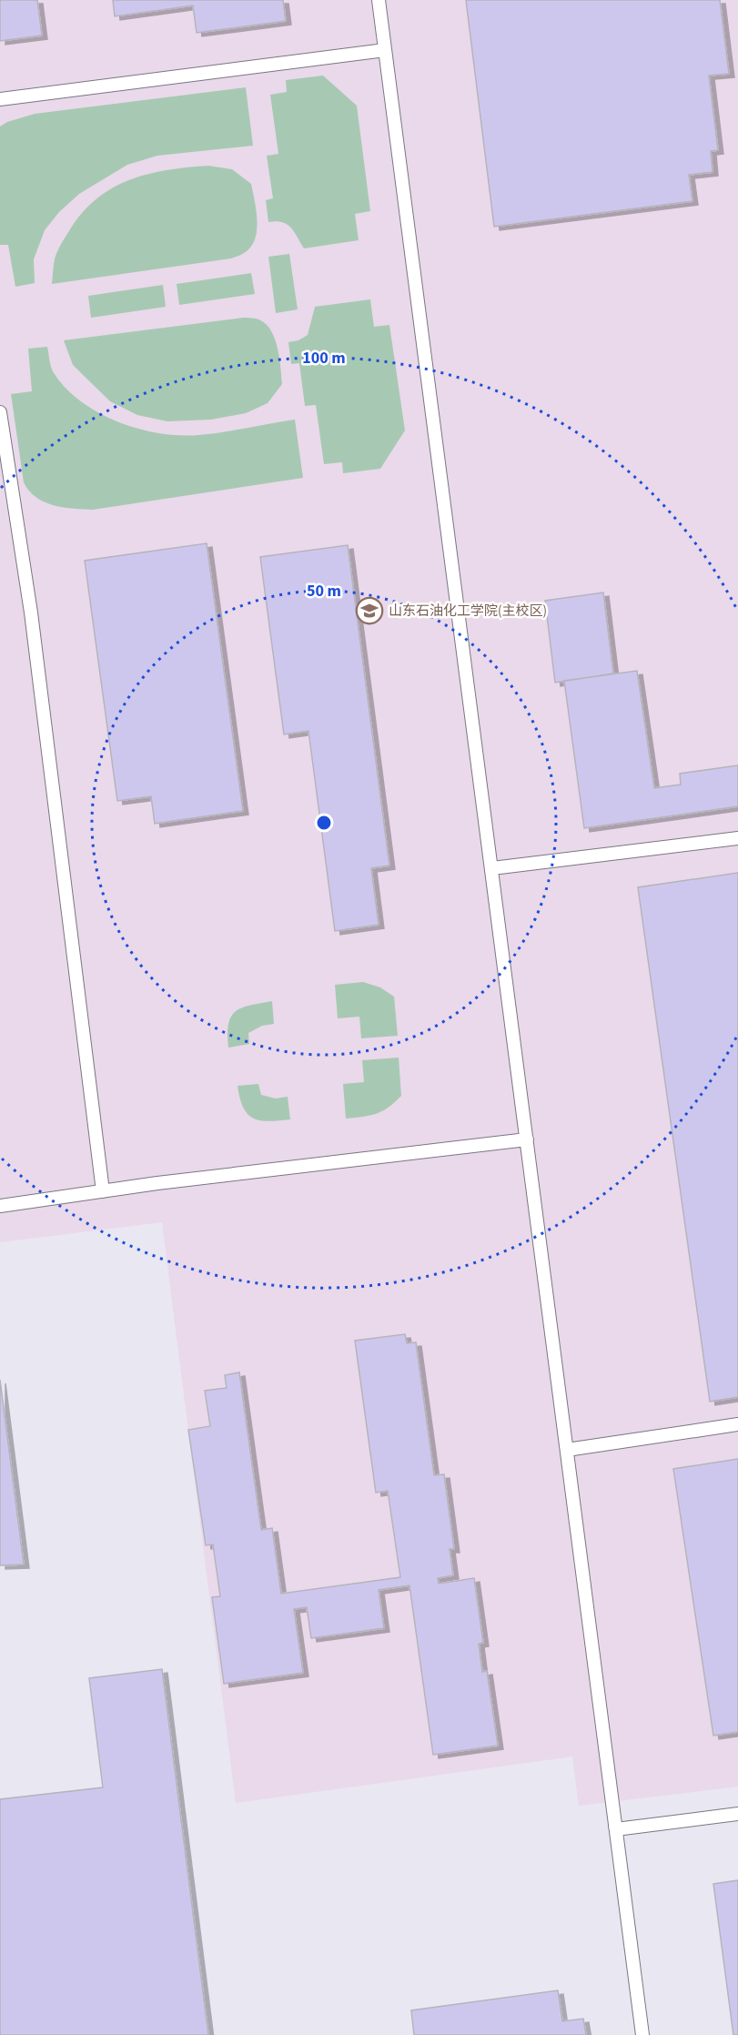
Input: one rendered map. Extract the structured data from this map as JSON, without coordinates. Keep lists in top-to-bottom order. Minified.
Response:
{"places":{"school or university":["山东石油化工学院(主校区)"]},"rings":["100 m","50 m"]}
